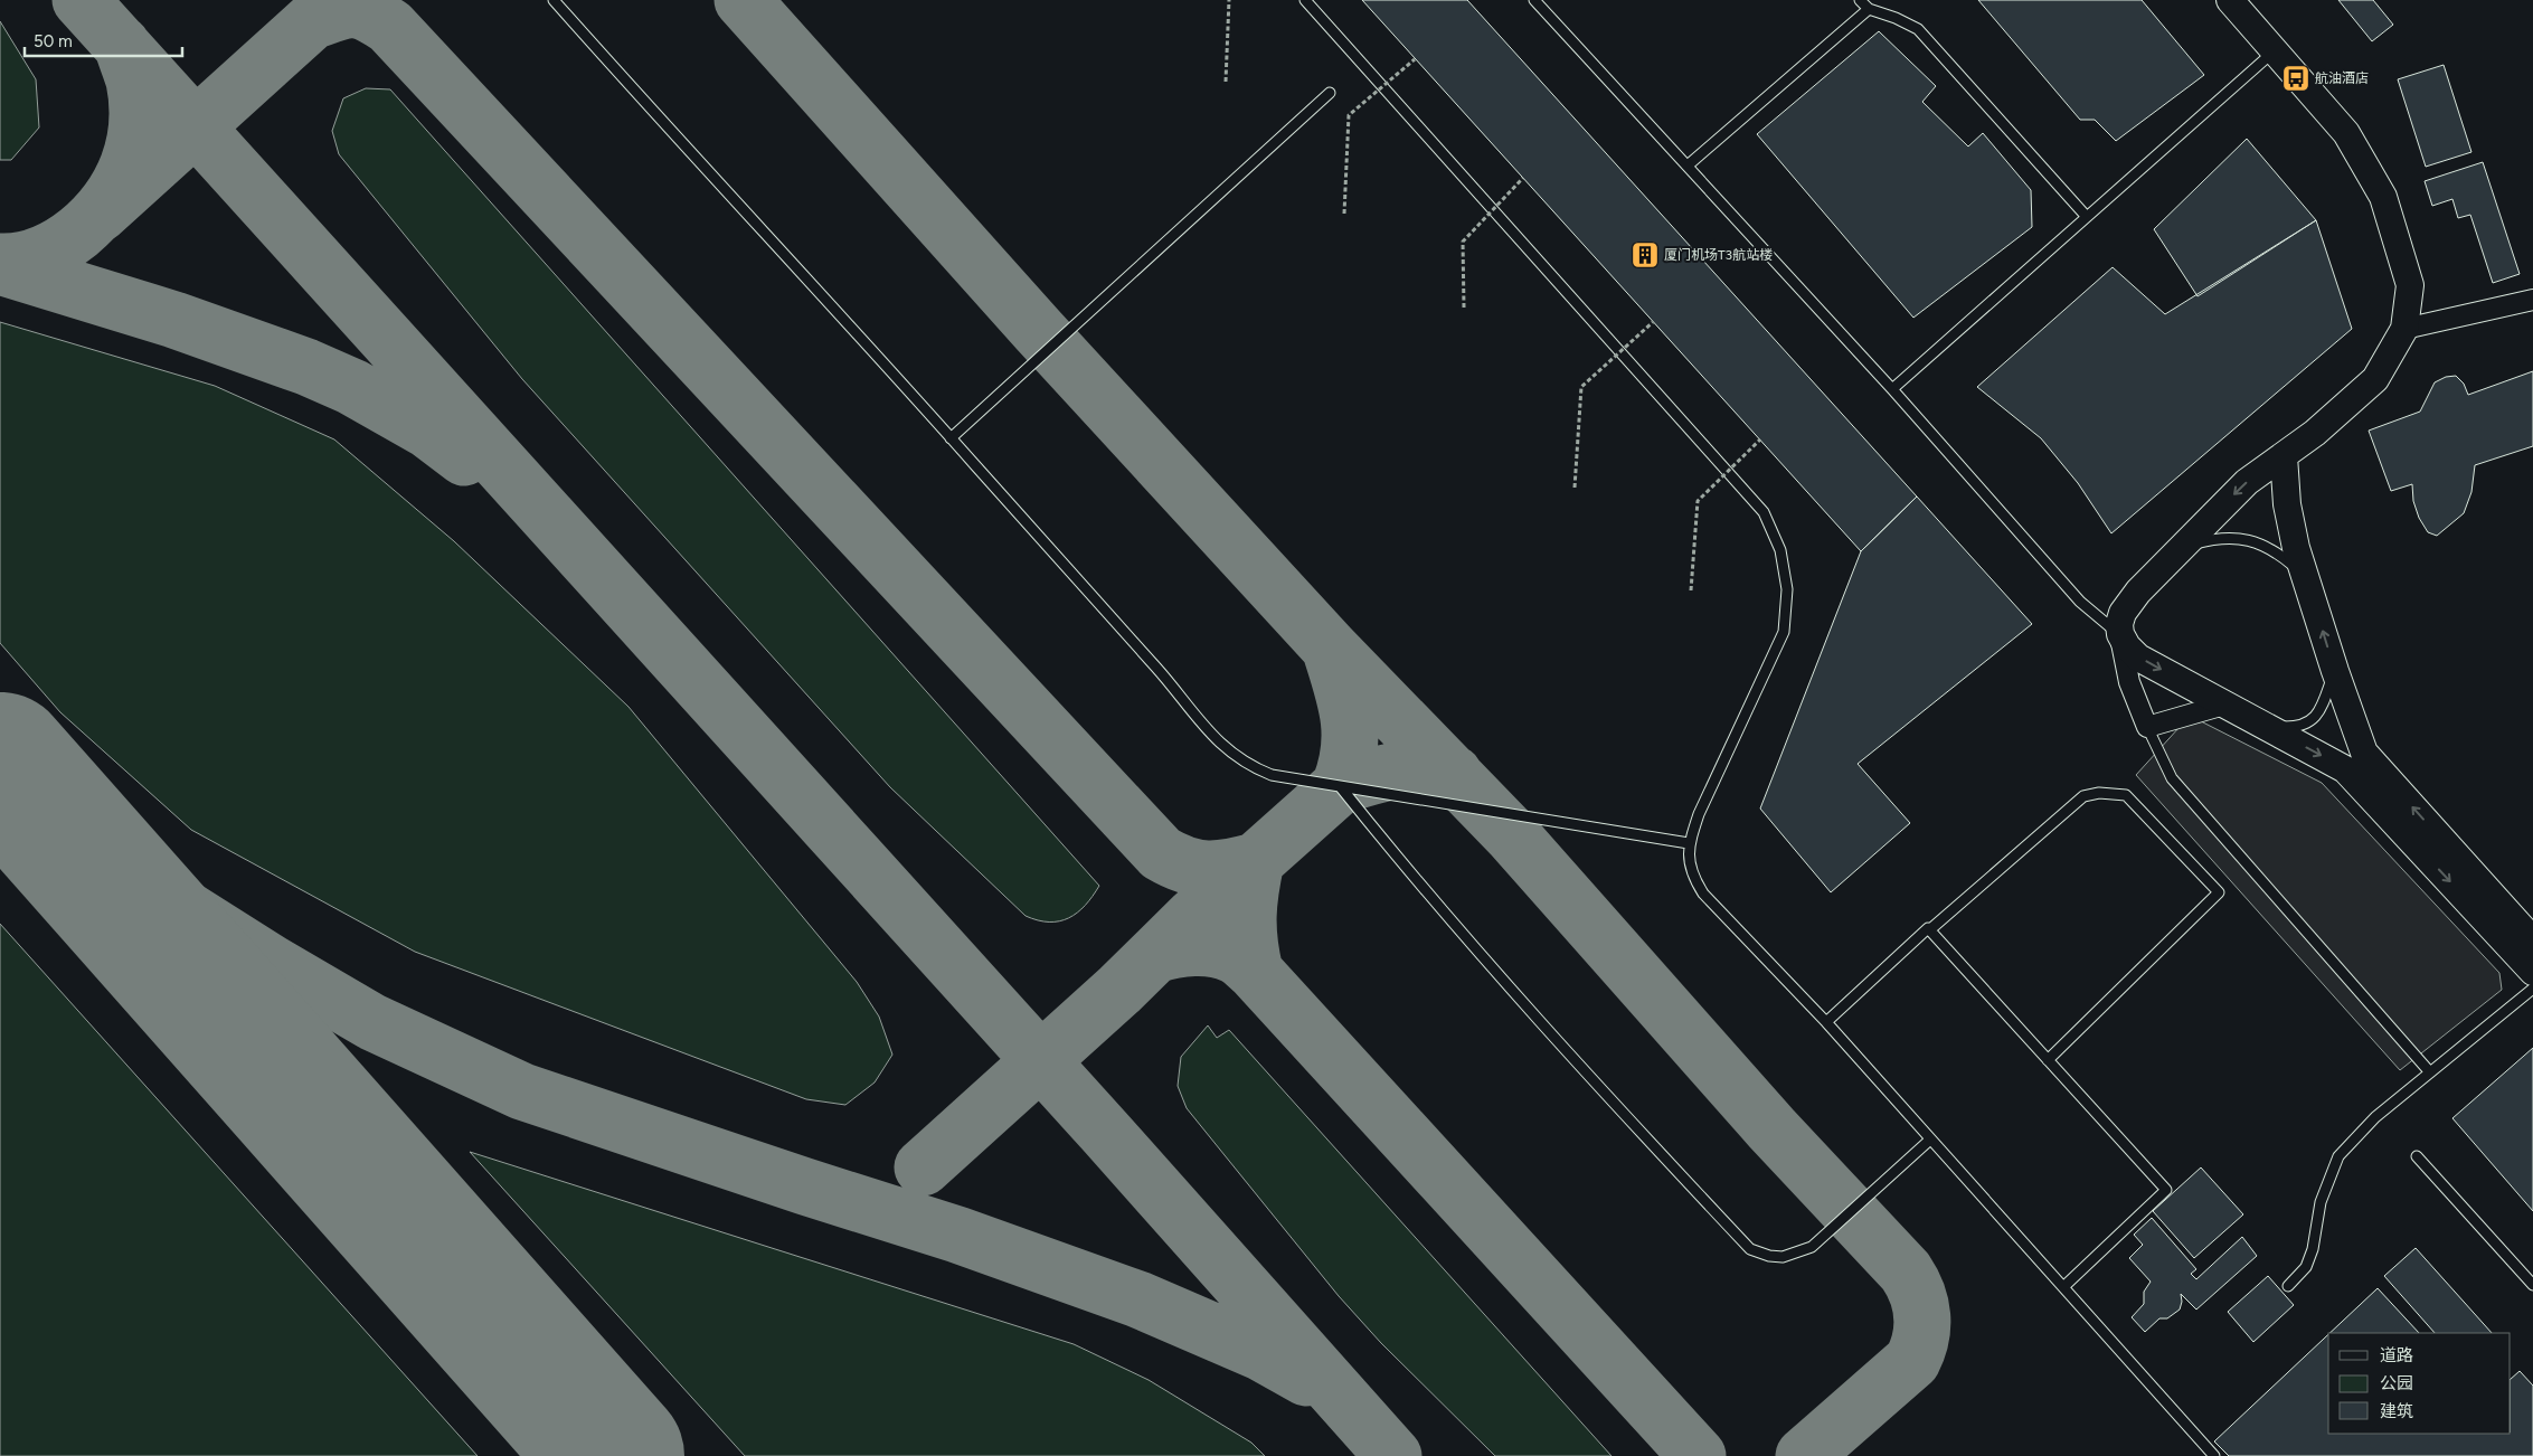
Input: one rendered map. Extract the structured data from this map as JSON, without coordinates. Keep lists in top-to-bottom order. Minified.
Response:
{"places":{"bus stop":["航油酒店"],"building":["厦门机场T3航站楼"]},"legend":["道路","公园","建筑"],"scale_bar":"50 m"}
